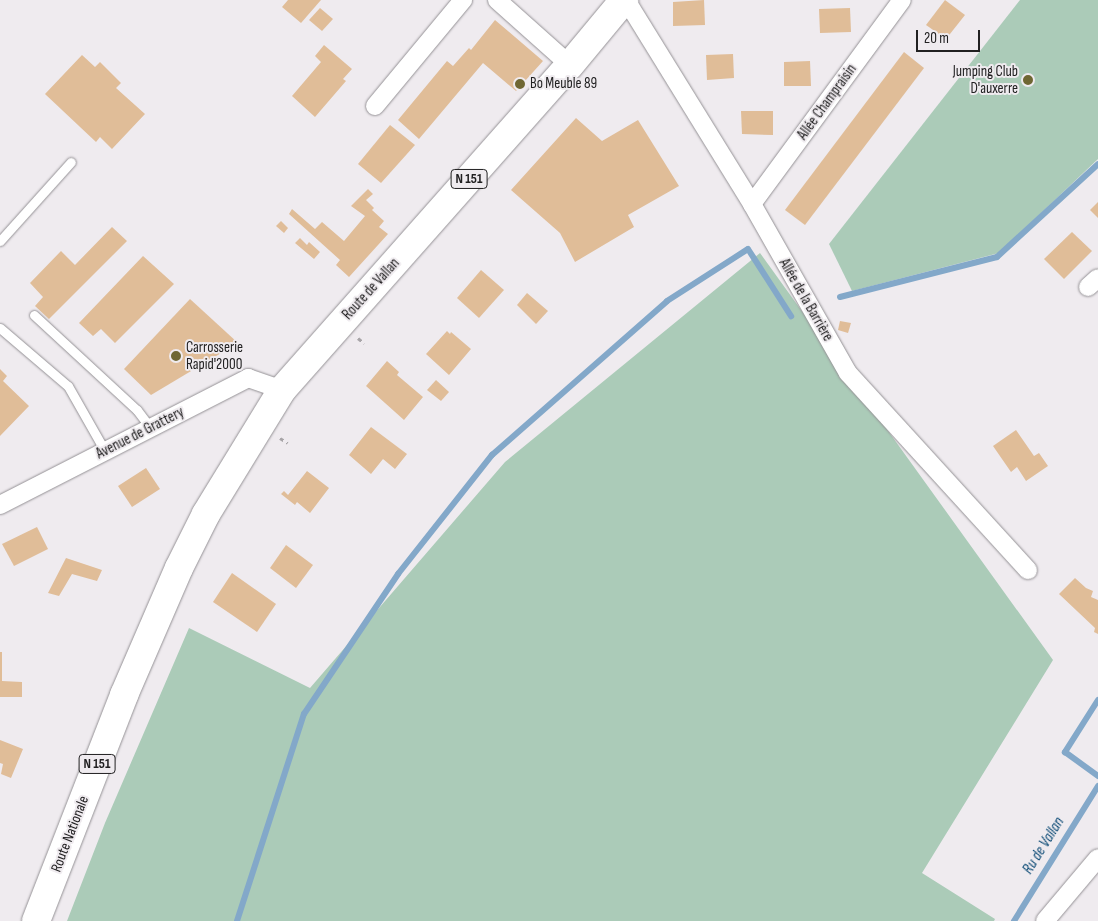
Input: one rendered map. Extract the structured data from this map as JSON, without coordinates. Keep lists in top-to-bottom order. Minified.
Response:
{"streets":{"main road":["N 151","Route de Vallan","Route Nationale"],"street":["Allée Champraisin","Allée de la Barrière","Avenue de Grattery"]},"crossings":[["Allée Champraisin","Allée de la Barrière"],["Route de Vallan","Allée de la Barrière"],["Route de Vallan","Avenue de Grattery"],["Route de Vallan","Route Nationale"]],"water":["Ru de Vallan"],"places":["Jumping Club D'auxerre","Bo Meuble 89","Carrosserie Rapid'2000"],"scale_bar":"20 m"}
